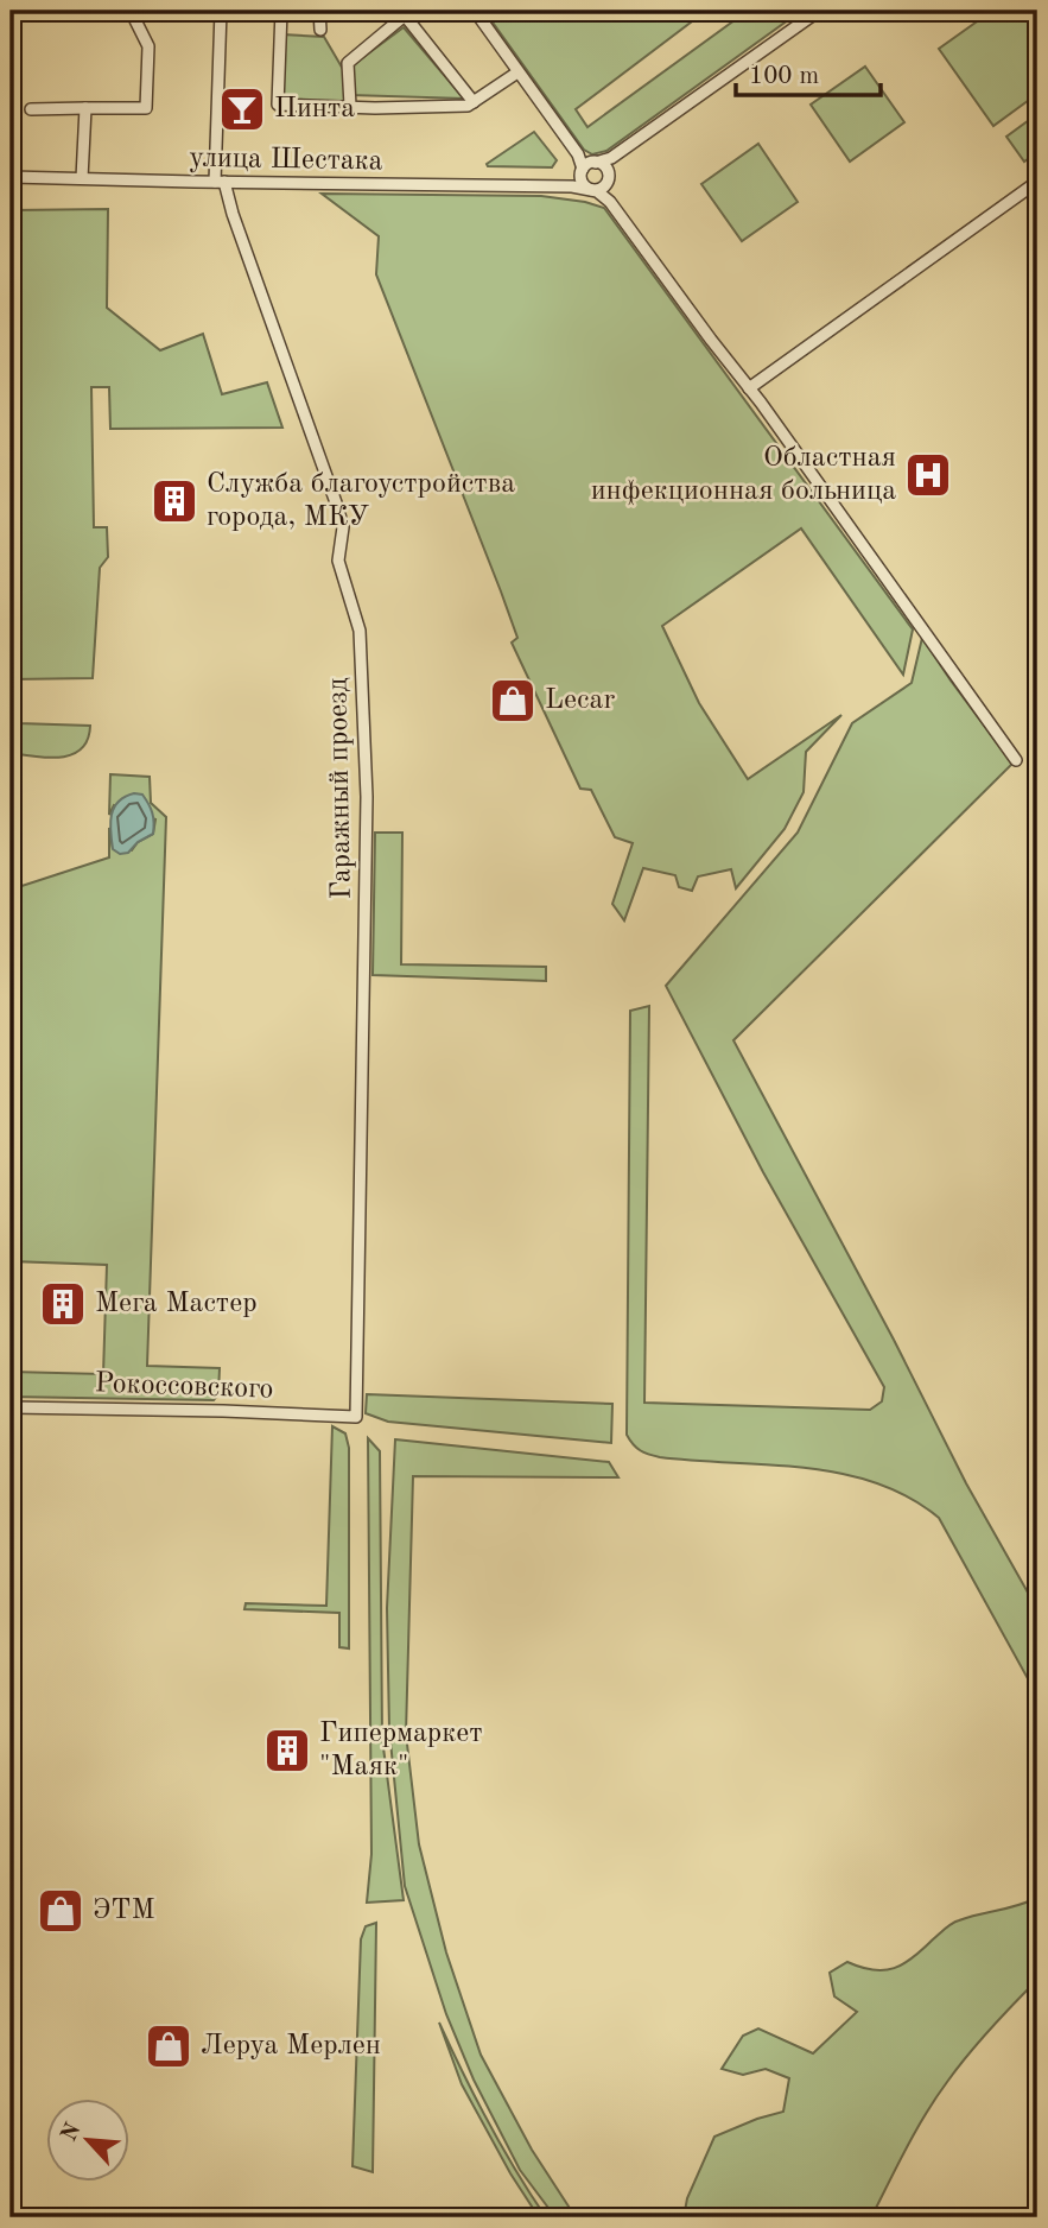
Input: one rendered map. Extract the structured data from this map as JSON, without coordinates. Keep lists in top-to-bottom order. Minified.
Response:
{"streets":{"street":["улица Шестака","Гаражный проезд","Рокоссовского"]},"crossings":[["улица Шестака","Гаражный проезд"],["Гаражный проезд","Рокоссовского"]],"places":{"bar":["Пинта"],"hospital":["Областная инфекционная больница"],"building":["Служба благоустройства города, МКУ","Мега Мастер","Гипермаркет \"Маяк\""],"shop":["Lecar","ЭТМ","Леруа Мерлен"]},"scale_bar":"100 m","north":"top left"}
